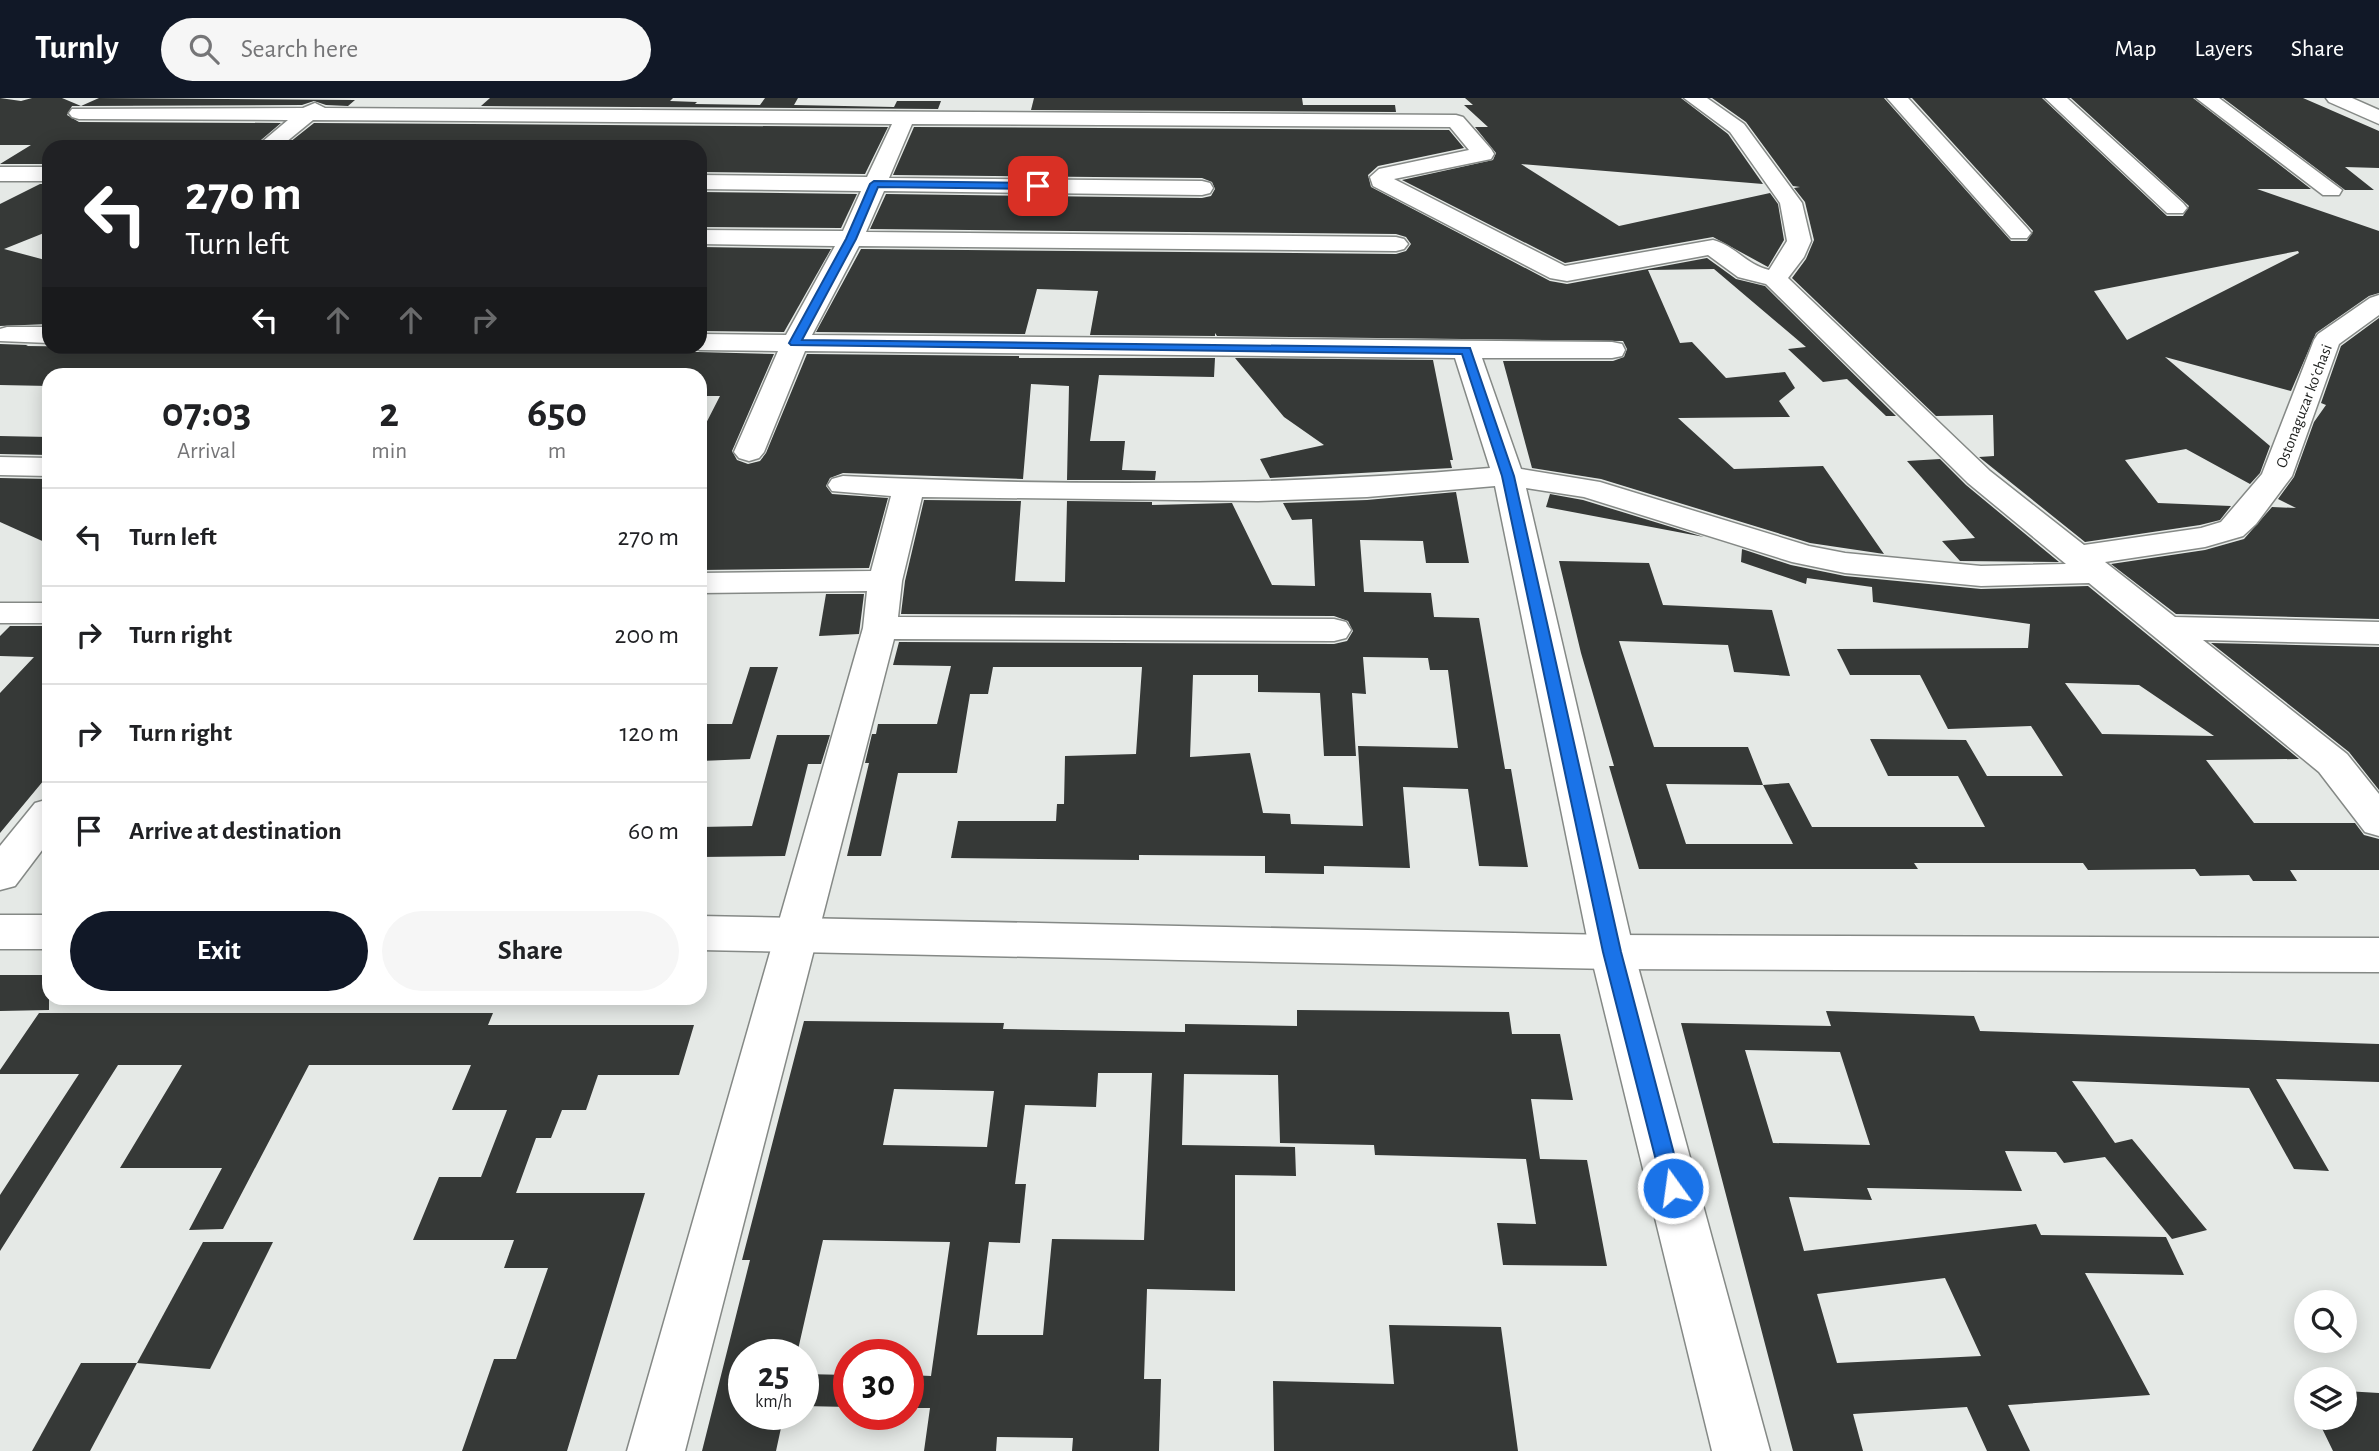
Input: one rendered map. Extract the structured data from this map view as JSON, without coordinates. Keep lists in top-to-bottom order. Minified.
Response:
{"streets":{"street":["Ostonaguzar koʻchasi"]},"page":{"header":"Turnly","search":"Search here","nav":["Map","Layers","Share"],"turn":["270 m","Turn left"],"eta":["07:03","Arrival","2","min","650","m"],"list":[{"name":"Turn left","value":"270 m"},{"name":"Turn right","value":"200 m"},{"name":"Turn right","value":"120 m"},{"name":"Arrive at destination","value":"60 m"}],"buttons":["Exit","Share"],"speed":"25 km/h","limit":"30"}}
